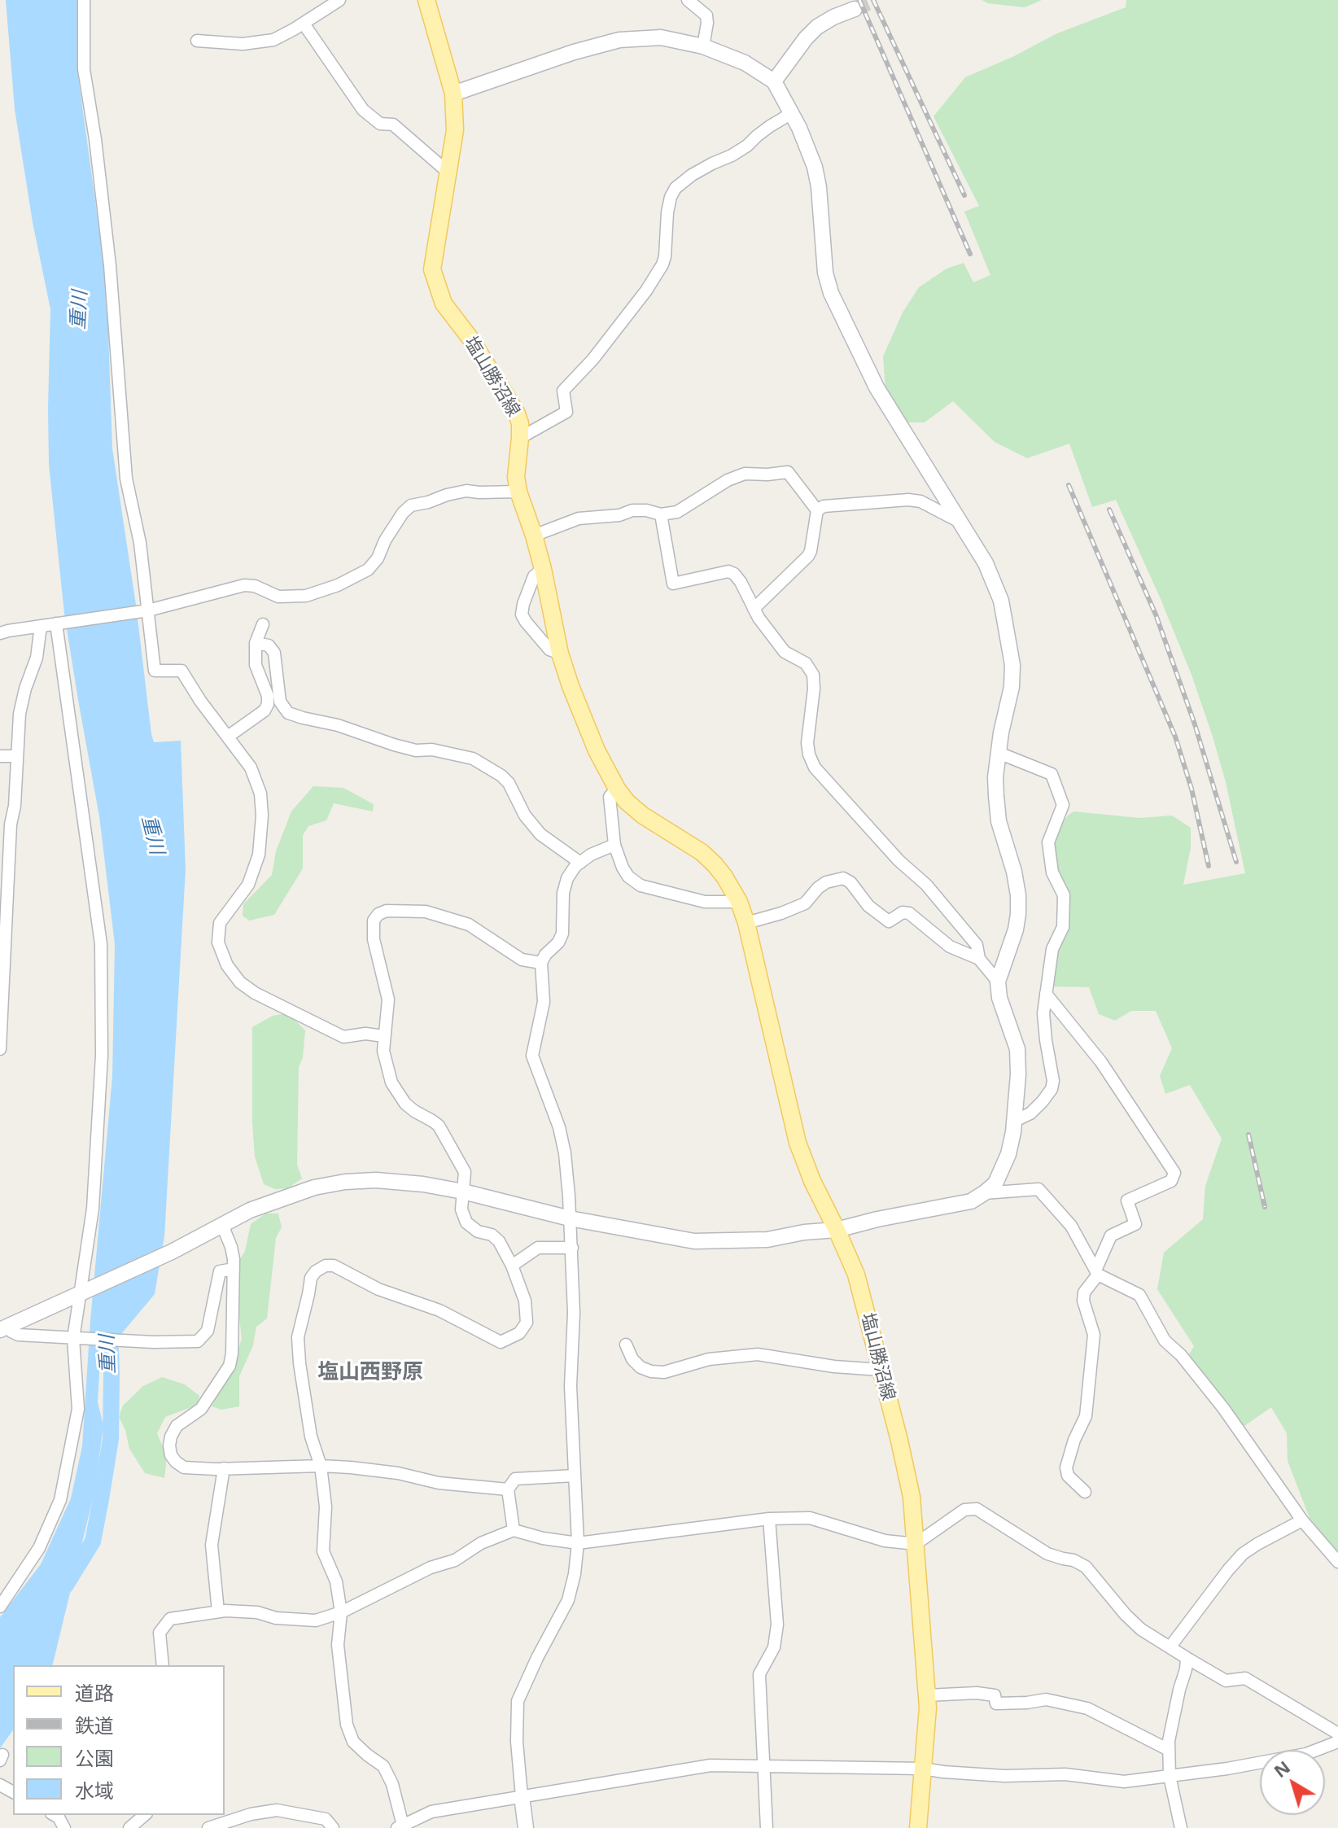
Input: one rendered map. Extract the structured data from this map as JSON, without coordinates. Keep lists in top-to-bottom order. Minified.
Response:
{"streets":{"main road":["塩山勝沼線"]},"districts":["塩山西野原"],"water":["重川"],"legend":["道路","鉄道","公園","水域"],"north":"top left"}
